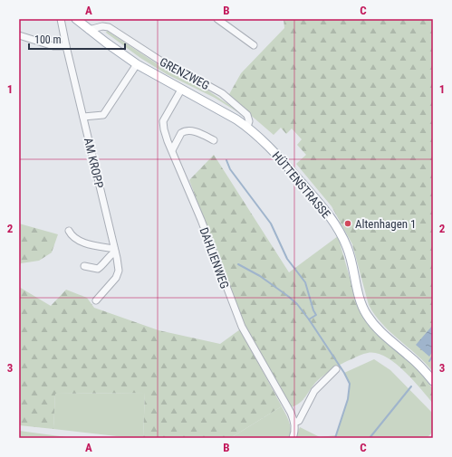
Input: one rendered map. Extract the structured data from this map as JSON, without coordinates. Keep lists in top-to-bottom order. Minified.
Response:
{"streets":{"main road":["HÜTTENSTRASSE"],"street":["GRENZWEG","AM KROPP","DAHLIENWEG"]},"crossings":[["GRENZWEG","HÜTTENSTRASSE"],["HÜTTENSTRASSE","DAHLIENWEG"]],"places":["Altenhagen 1"],"scale_bar":"100 m","grid":{"columns":["A","B","C"],"rows":["1","2","3"]}}
